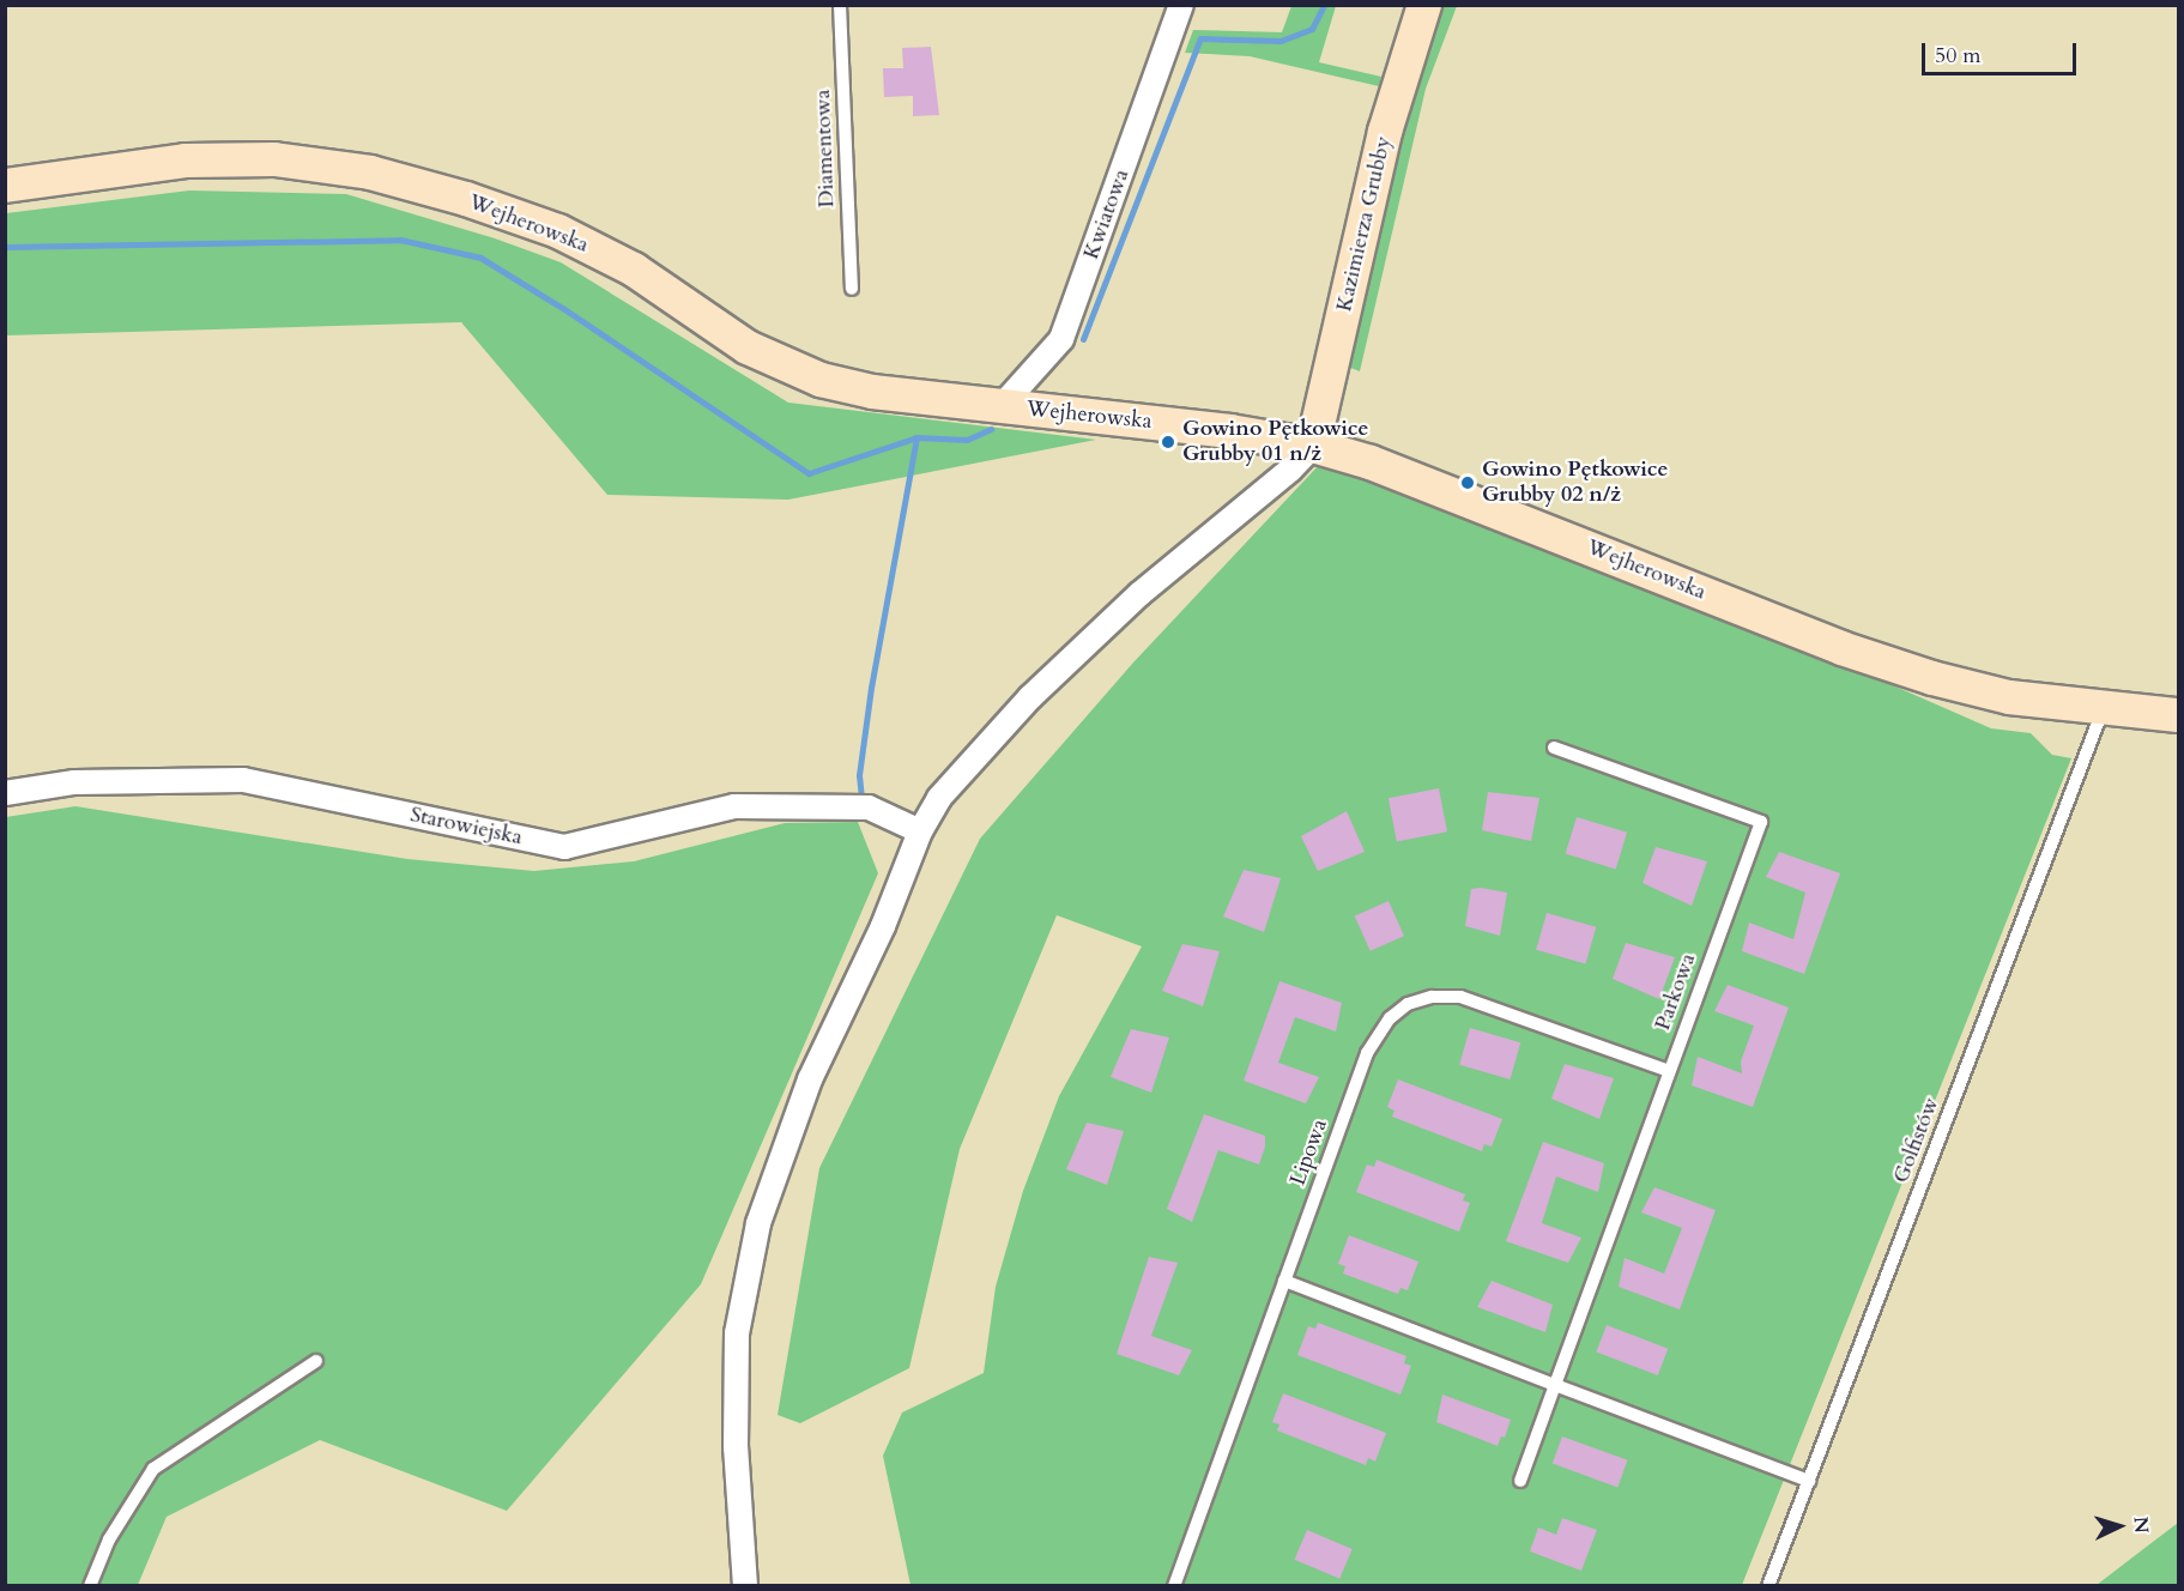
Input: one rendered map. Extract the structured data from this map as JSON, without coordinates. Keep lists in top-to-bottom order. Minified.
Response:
{"streets":{"street":["Kwiatowa","Wejherowska","Kazimierza Grubby","Starowiejska"],"lane":["Diamentowa","Parkowa","Golfistów","Lipowa"]},"crossings":[["Kwiatowa","Wejherowska"],["Wejherowska","Kazimierza Grubby"],["Wejherowska","Golfistów"],["Parkowa","Lipowa"]],"places":["Gowino Pętkowice Grubby 01 n/ż","Gowino Pętkowice Grubby 02 n/ż"],"scale_bar":"50 m","north":"right"}
